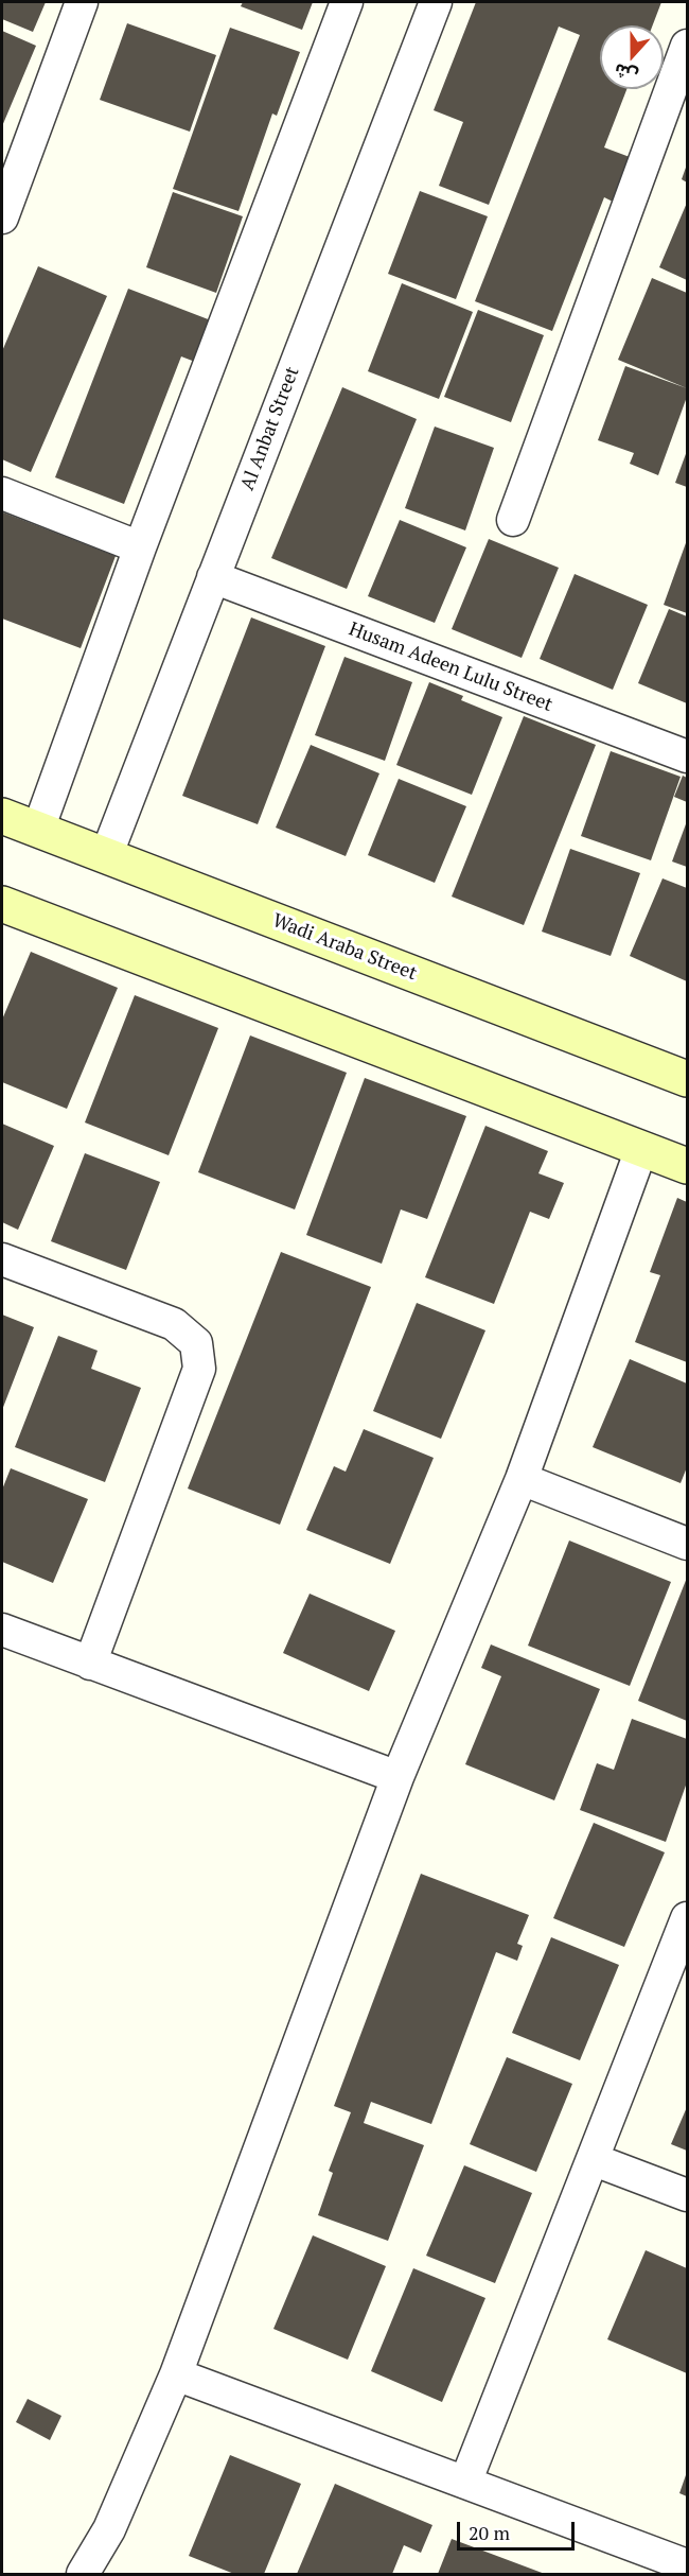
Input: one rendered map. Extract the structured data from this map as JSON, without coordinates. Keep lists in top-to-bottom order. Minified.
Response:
{"streets":{"main road":["Wadi Araba Street"],"street":["Al Anbat Street","Husam Adeen Lulu Street"]},"crossings":[["Al Anbat Street","Husam Adeen Lulu Street"],["Al Anbat Street","Wadi Araba Street"]],"scale_bar":"20 m","north":"bottom"}
